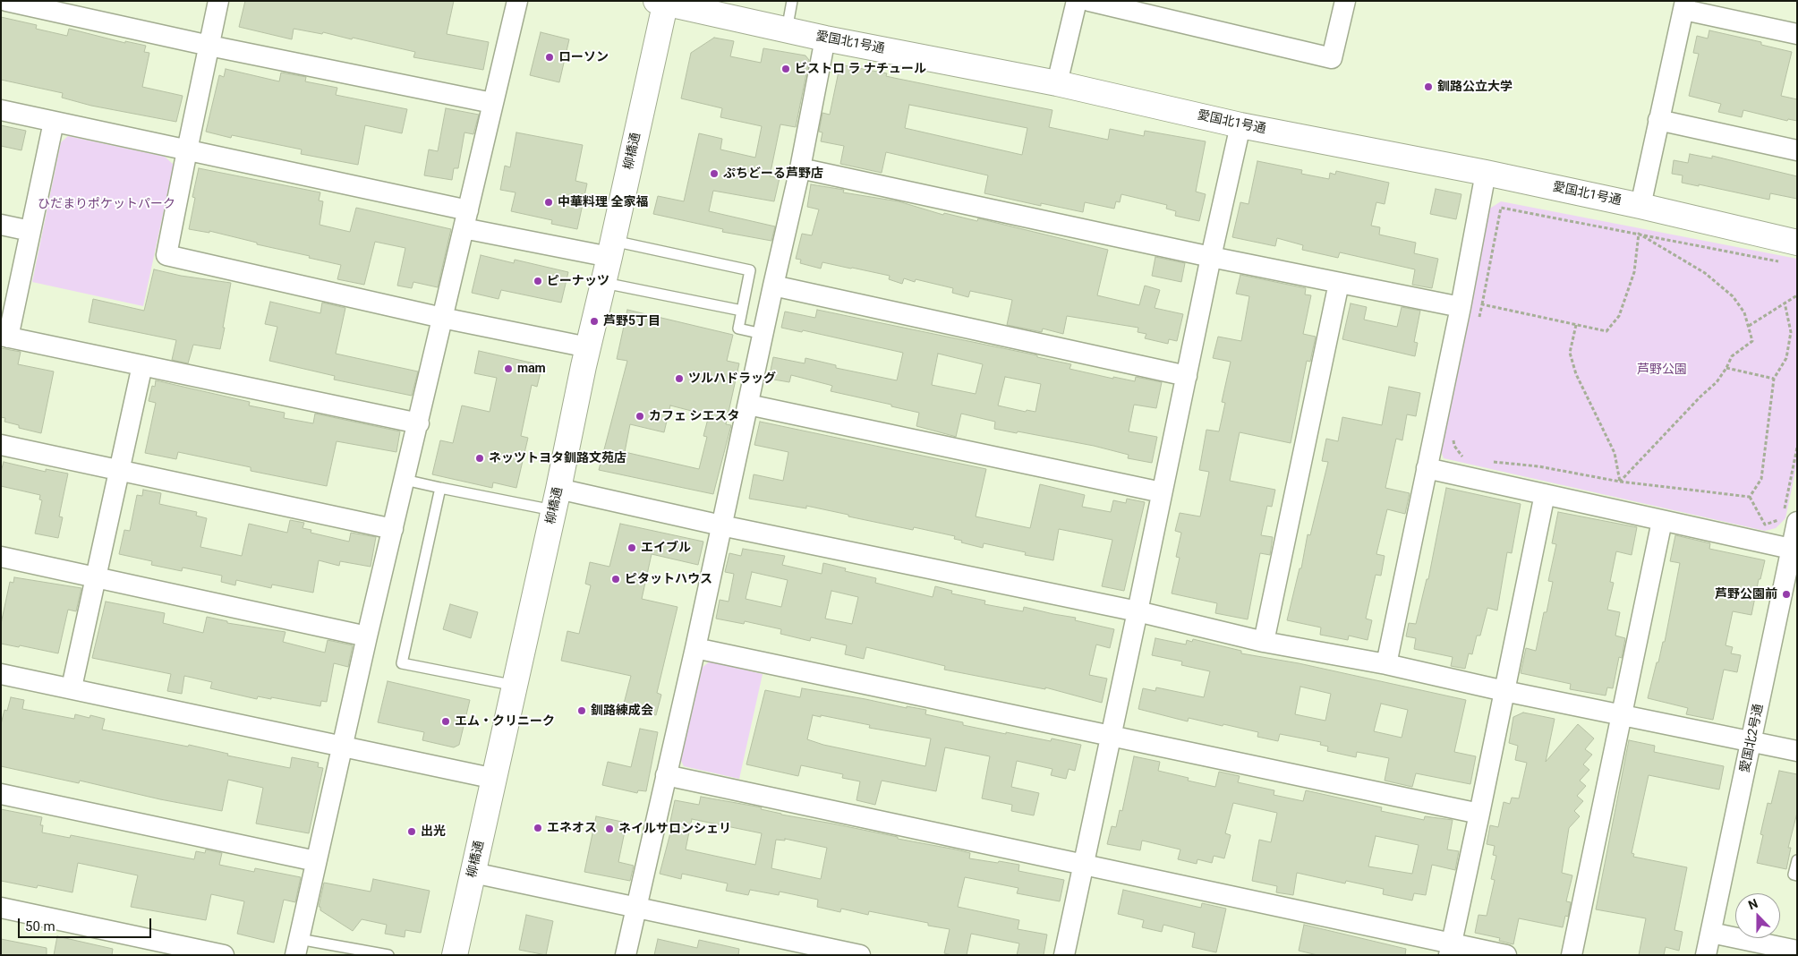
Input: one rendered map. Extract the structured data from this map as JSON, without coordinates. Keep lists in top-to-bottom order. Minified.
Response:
{"streets":{"street":["愛国北1号通","柳橋通","愛国北2号通"]},"crossings":[["愛国北1号通","柳橋通"]],"parks":["ひだまりポケットパーク","芦野公園"],"places":["ローソン","ビストロ ラ ナチュール","釧路公立大学","ぷちどーる芦野店","中華料理 全家福","ピーナッツ","芦野5丁目","mam","ツルハドラッグ","カフェ シエスタ","ネッツトヨタ釧路文苑店","エイブル","ピタットハウス","芦野公園前","釧路練成会","エム・クリニーク","エネオス","ネイルサロンシェリ","出光"],"scale_bar":"50 m","north":"top"}
